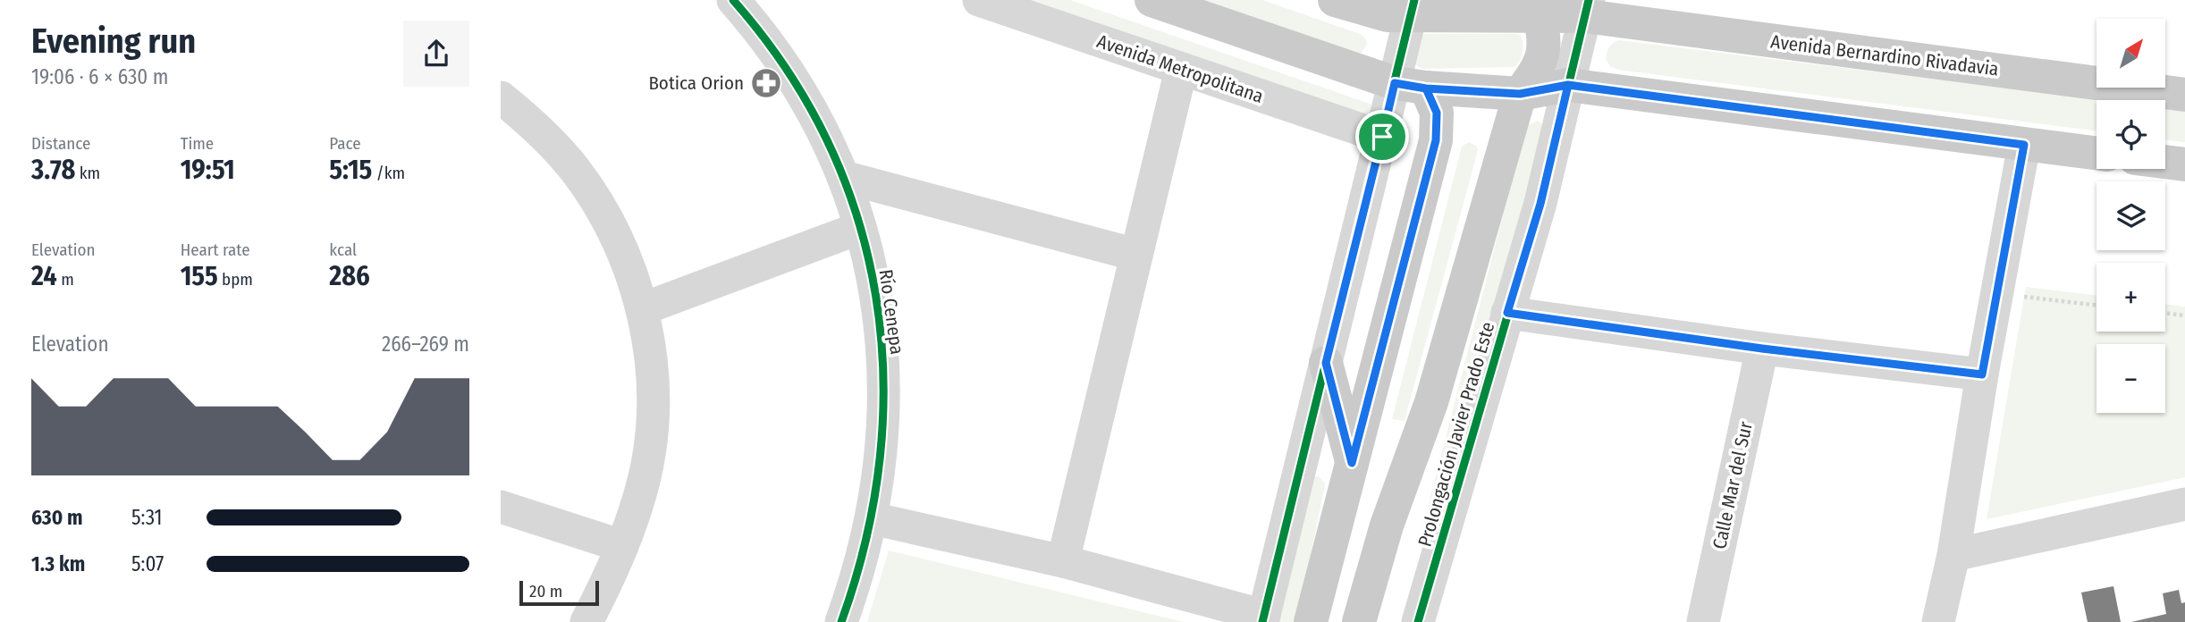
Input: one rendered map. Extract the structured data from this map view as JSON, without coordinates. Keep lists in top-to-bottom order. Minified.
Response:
{"streets":{"main road":["Avenida Bernardino Rivadavia","Prolongación Javier Prado Este"],"street":["Avenida Metropolitana","Río Cenepa","Calle Mar del Sur"]},"crossings":[["Avenida Bernardino Rivadavia","Prolongación Javier Prado Este"]],"places":{"pharmacy":["Botica Orion"]},"scale_bar":"20 m","north":"top right","page":{"heading":["Evening run","19:06 · 6 × 630 m"],"map_buttons":["+","−"],"stats":[["Distance","3.78 km"],["Time","19:51"],["Pace","5:15 /km"],["Elevation","24 m"],["Heart rate","155 bpm"],["kcal","286"]],"chart":["Elevation","266–269 m"],"list":[{"name":"630 m","note":"5:31"},{"name":"1.3 km","note":"5:07"}],"scale":"20 m"}}
